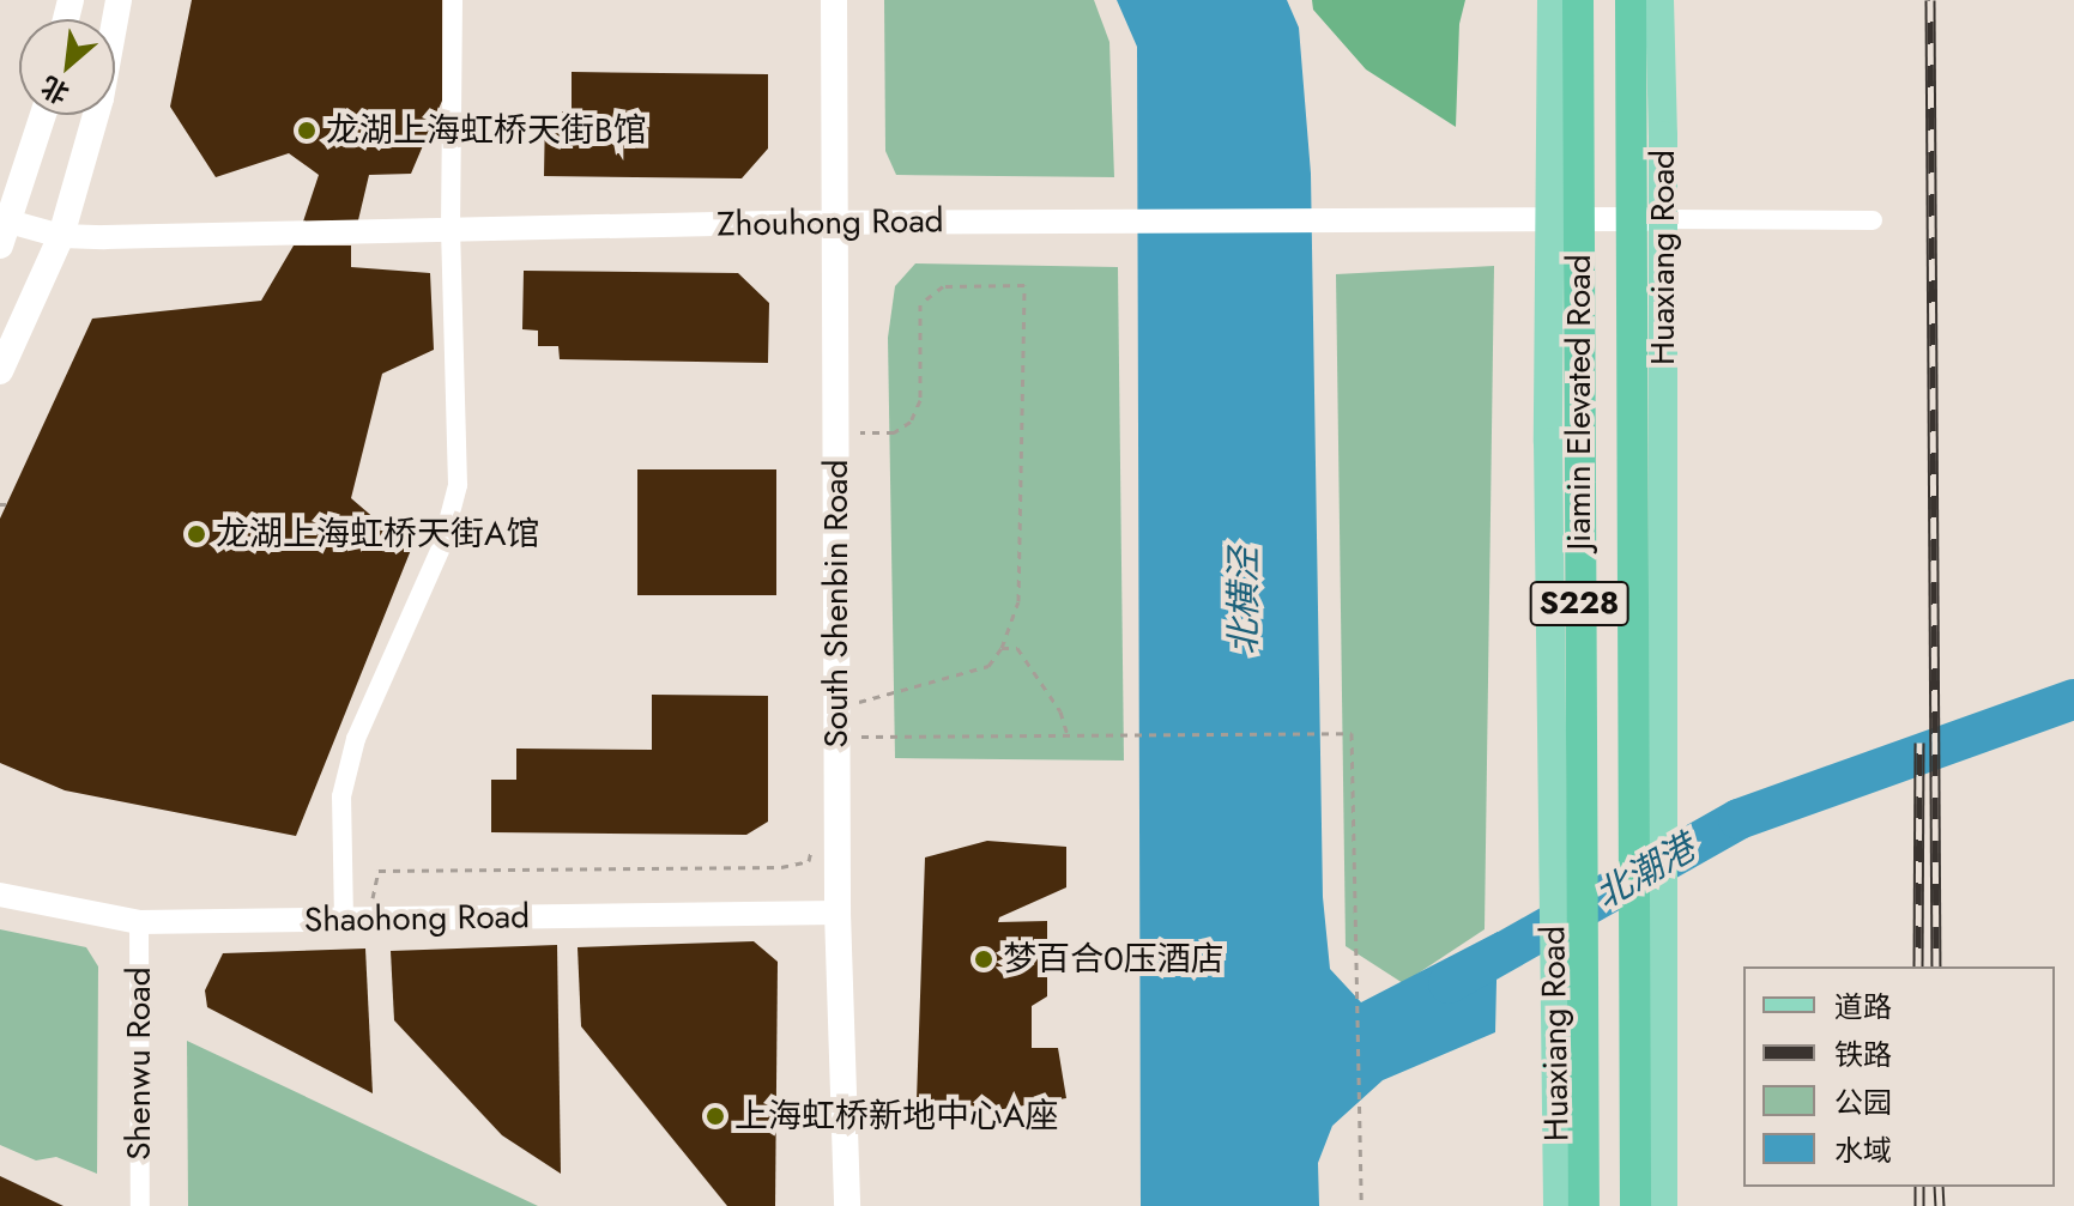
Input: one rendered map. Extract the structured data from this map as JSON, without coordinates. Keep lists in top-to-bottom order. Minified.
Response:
{"streets":{"highway":["Jiamin Elevated Road","S228"],"main road":["Huaxiang Road","South Shenbin Road"],"street":["Zhouhong Road","Shaohong Road","Shenwu Road"]},"crossings":[["Zhouhong Road","Huaxiang Road"],["Zhouhong Road","South Shenbin Road"],["South Shenbin Road","Shaohong Road"],["Shaohong Road","Shenwu Road"]],"water":["北横泾","北潮港"],"places":["龙湖上海虹桥天街B馆","龙湖上海虹桥天街A馆","梦百合0压酒店","上海虹桥新地中心A座"],"legend":["道路","铁路","公园","水域"],"north":"bottom left"}
